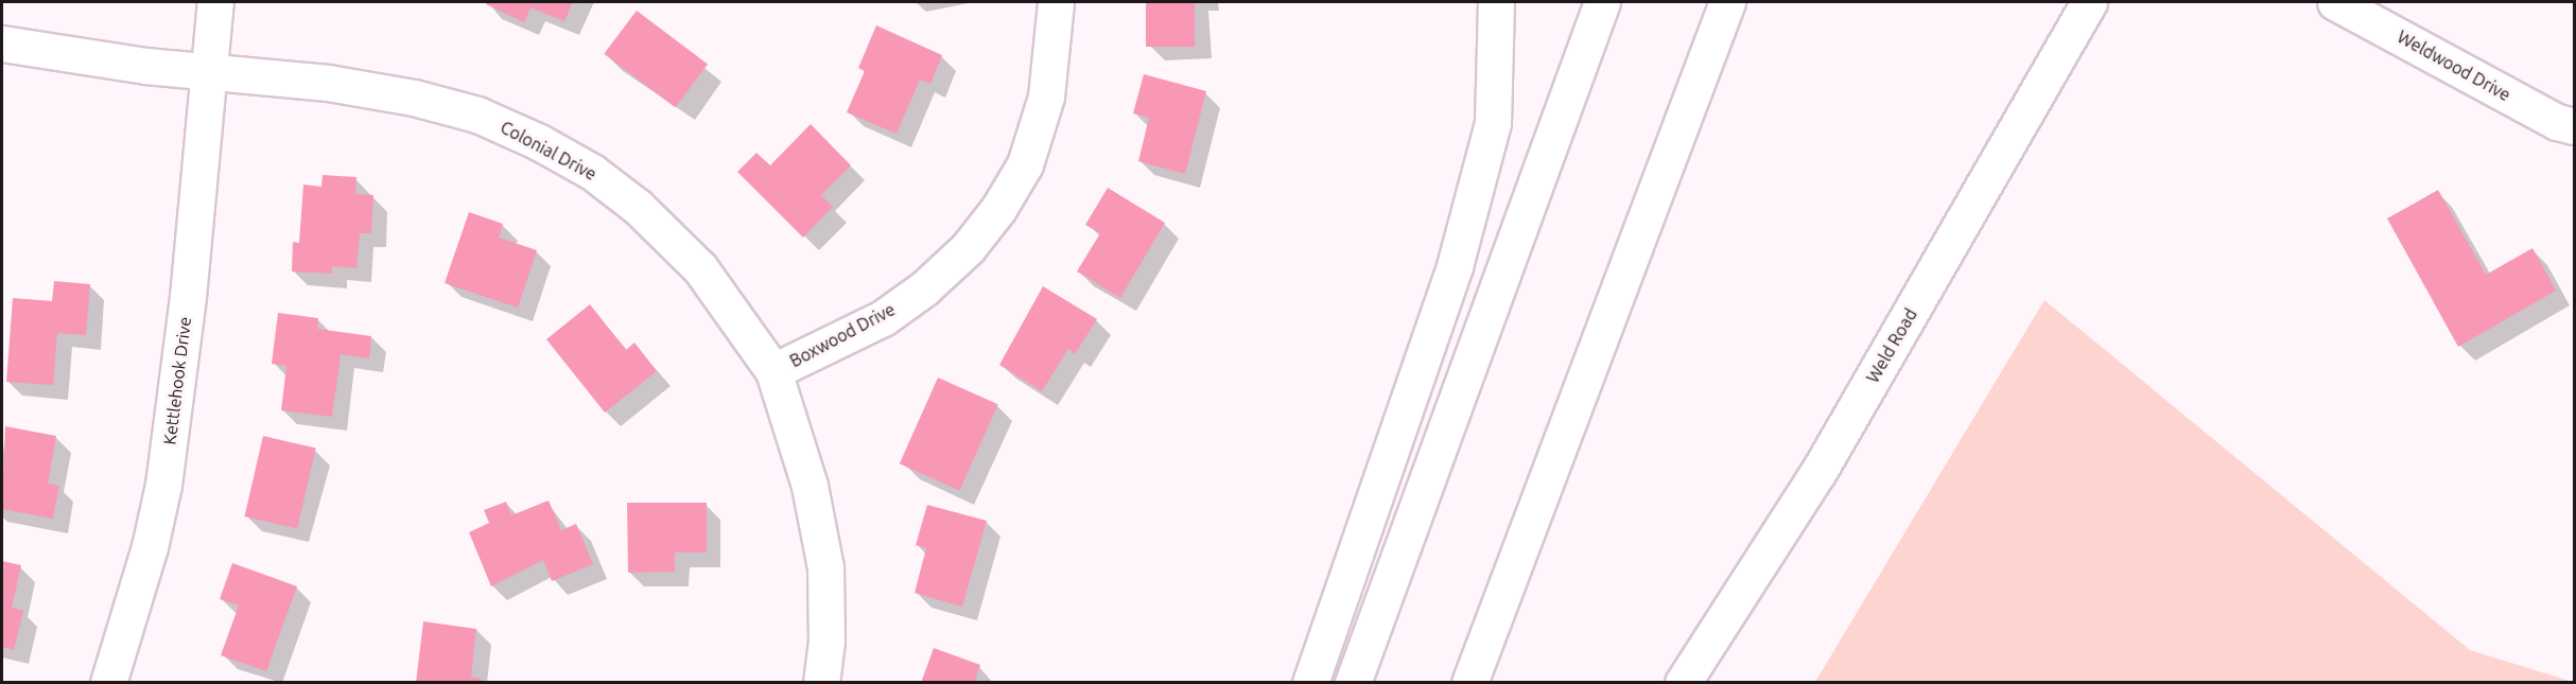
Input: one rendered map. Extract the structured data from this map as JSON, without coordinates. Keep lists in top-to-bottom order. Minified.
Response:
{"streets":{"main road":["Weldwood Drive","Colonial Drive","Boxwood Drive","Weld Road","Kettlehook Drive"]},"crossings":[["Colonial Drive","Boxwood Drive"],["Colonial Drive","Kettlehook Drive"]]}
